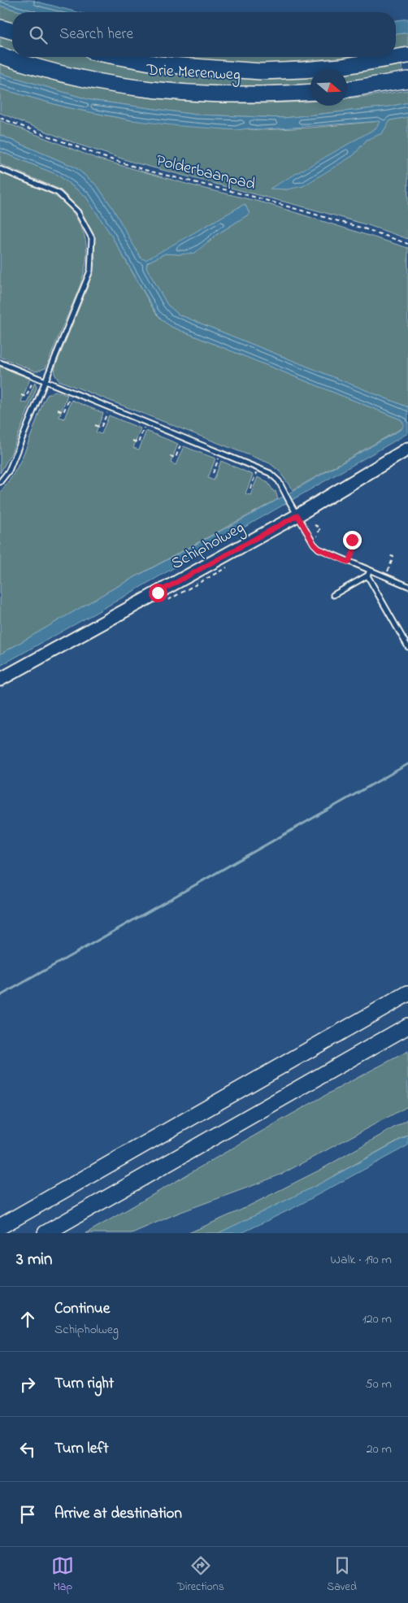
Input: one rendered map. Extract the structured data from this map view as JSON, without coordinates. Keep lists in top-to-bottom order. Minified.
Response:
{"streets":{"highway":["Drie Merenweg"],"main road":["Schipholweg"],"path":["Polderbaanpad"]},"north":"right","page":{"search":"Search here","heading":["3 min","Walk · 190 m"],"list":[["Continue","Schipholweg","120 m"],["Turn right","50 m"],["Turn left","20 m"],"Arrive at destination"],"nav":["Map","Directions","Saved"]}}
